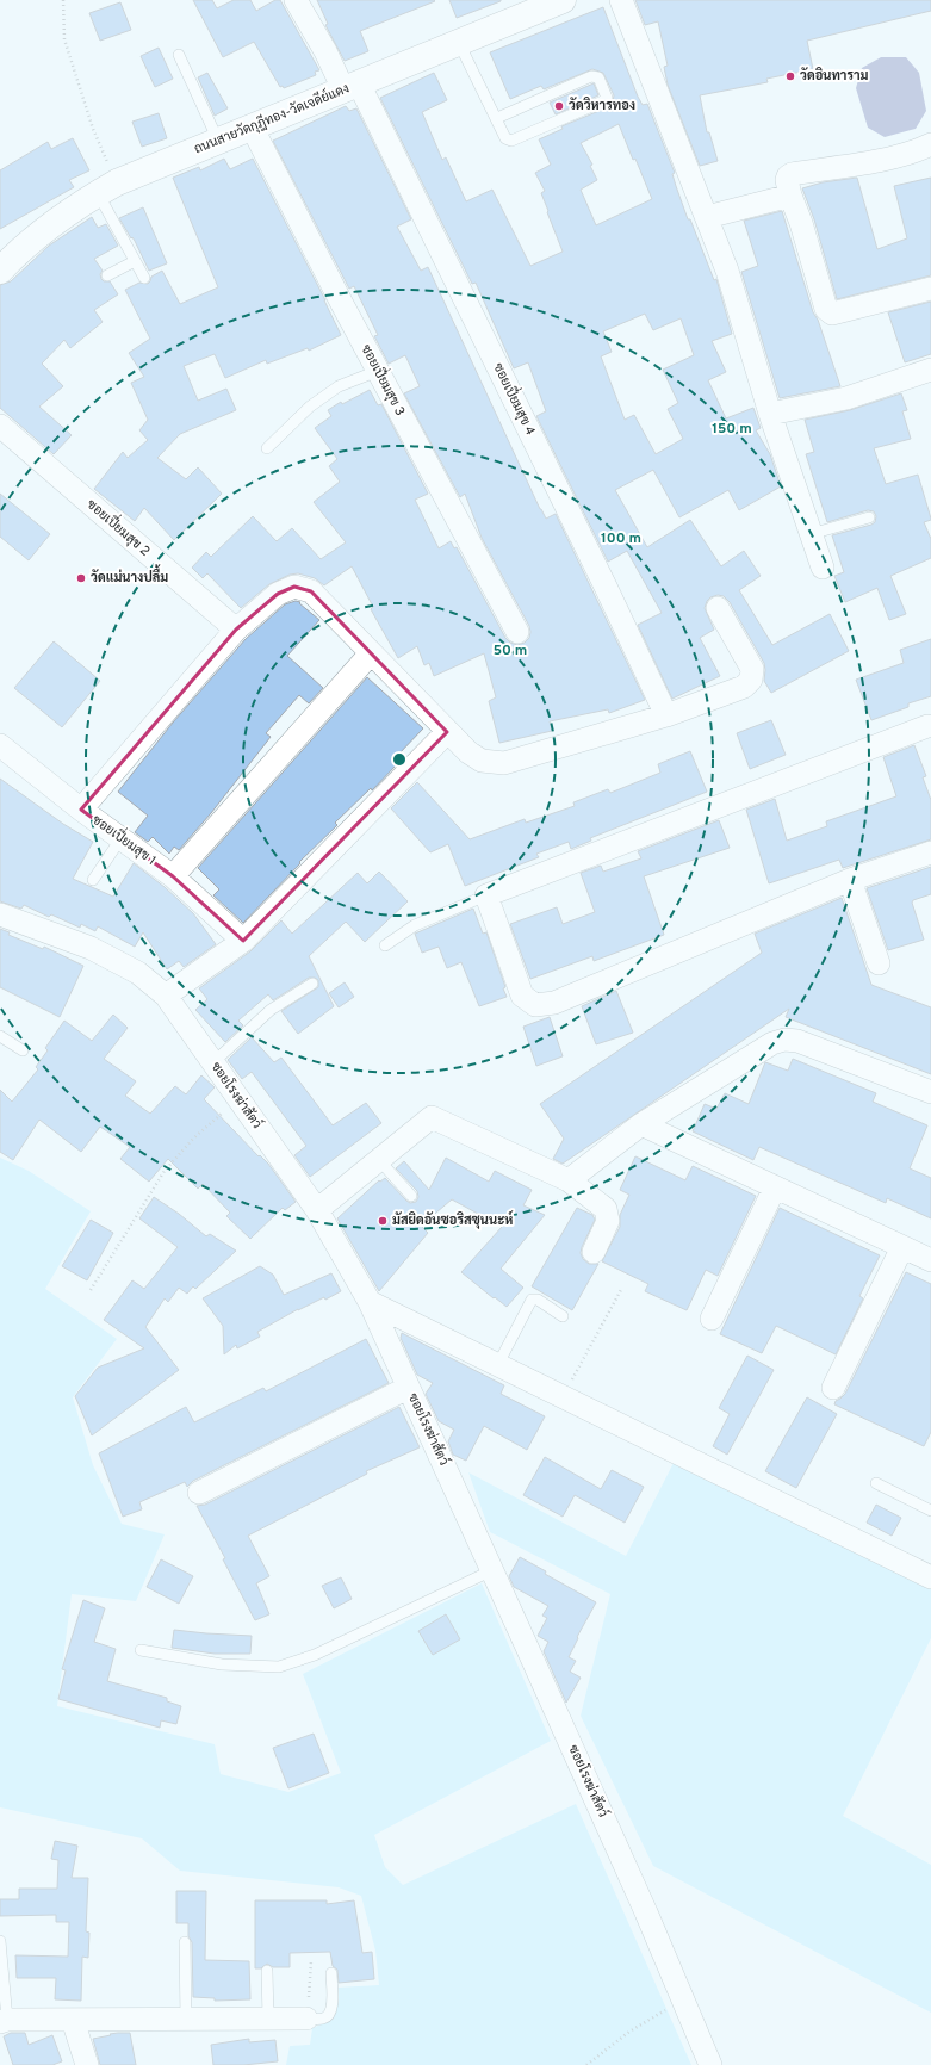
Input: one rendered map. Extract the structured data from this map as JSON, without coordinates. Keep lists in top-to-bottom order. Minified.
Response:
{"streets":{"main road":["ถนนสายวัดกุฎีทอง-วัดเจดีย์แดง"],"street":["ซอยเปี่ยมสุข 3","ซอยเปี่ยมสุข 4","ซอยเปี่ยมสุข 2","ซอยเปี่ยมสุข 1","ซอยโรงฆ่าสัตว์"]},"crossings":[["ถนนสายวัดกุฎีทอง-วัดเจดีย์แดง","ซอยเปี่ยมสุข 3"],["ถนนสายวัดกุฎีทอง-วัดเจดีย์แดง","ซอยเปี่ยมสุข 4"]],"places":["วัดอินทาราม","วัดวิหารทอง","วัดแม่นางปลื้ม","มัสยิดอันซอริสซุนนะห์"],"rings":["150 m","100 m","50 m"]}
